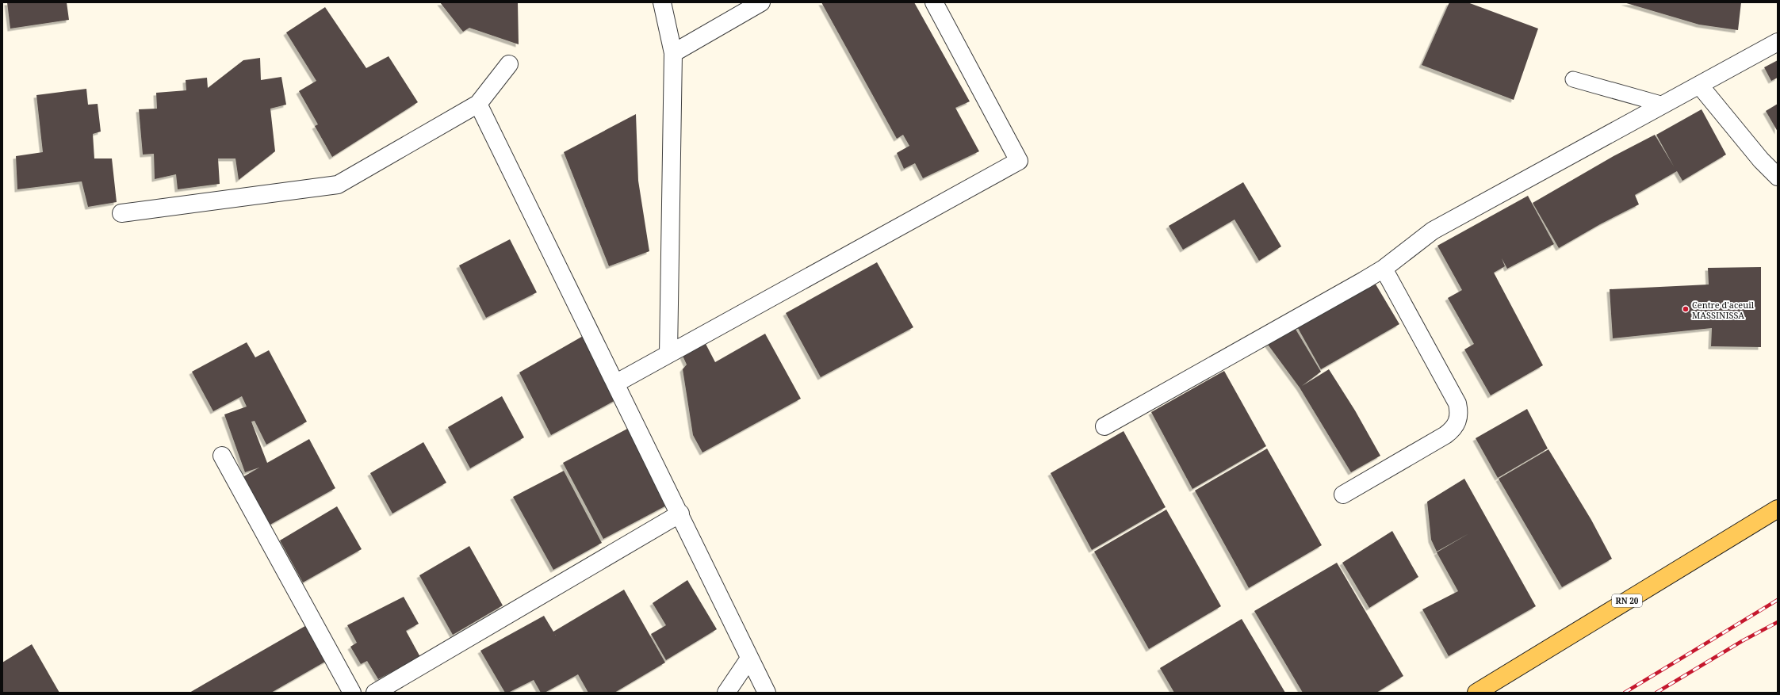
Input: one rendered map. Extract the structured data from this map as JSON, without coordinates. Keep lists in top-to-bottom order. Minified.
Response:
{"streets":{"main road":["RN 20"]},"places":["Centre d'aceuil MASSINISSA"]}
